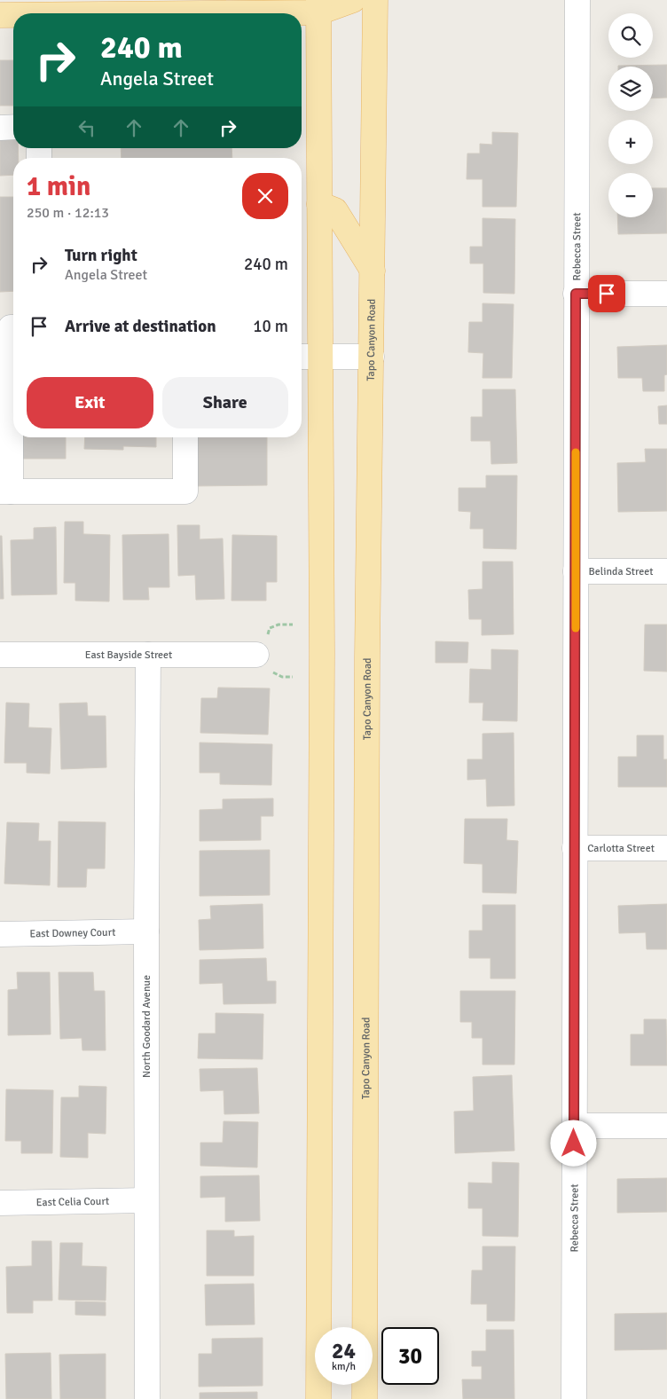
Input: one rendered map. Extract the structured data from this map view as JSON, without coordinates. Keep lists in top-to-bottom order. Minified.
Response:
{"streets":{"main road":["Tapo Canyon Road"],"street":["Rebecca Street","Belinda Street","East Bayside Street","Carlotta Street","East Downey Court","North Goodard Avenue","East Celia Court"]},"crossings":[["Rebecca Street","Belinda Street"],["Rebecca Street","Carlotta Street"],["East Bayside Street","North Goodard Avenue"],["East Downey Court","North Goodard Avenue"],["North Goodard Avenue","East Celia Court"]],"page":{"map_buttons":["+","−"],"turn":["240 m","Angela Street"],"heading":["1 min","250 m · 12:13"],"list":[{"name":"Turn right","note":"Angela Street","value":"240 m"},{"name":"Arrive at destination","value":"10 m"}],"buttons":["Exit","Share"],"speed":"24 km/h","limit":"30"}}
